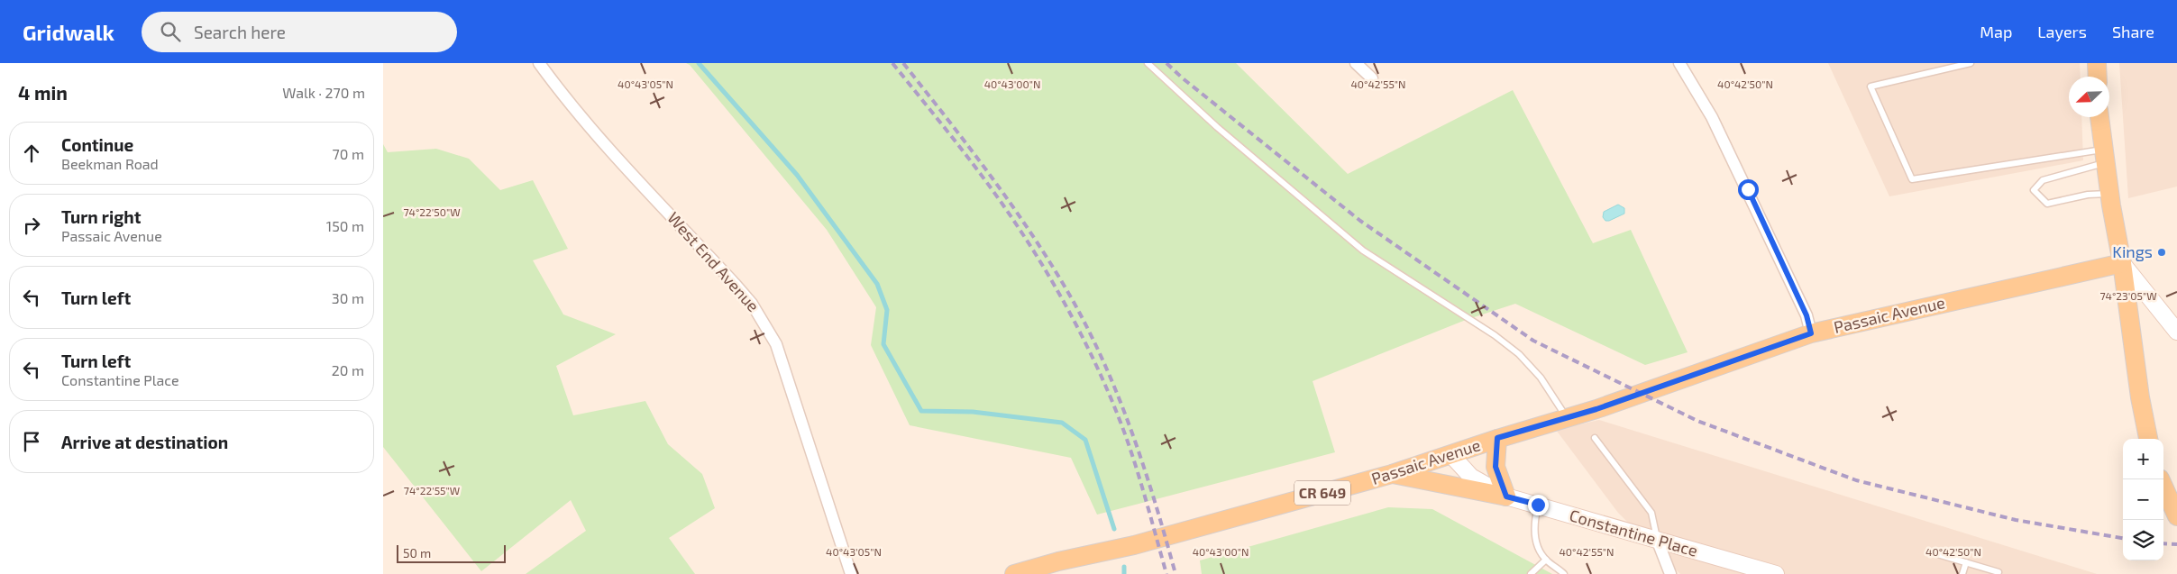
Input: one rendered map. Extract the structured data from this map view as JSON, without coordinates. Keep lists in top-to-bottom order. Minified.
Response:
{"streets":{"main road":["Passaic Avenue","CR 649"],"street":["West End Avenue","Constantine Place"]},"crossings":[["Passaic Avenue","Constantine Place"]],"places":["Kings"],"scale_bar":"50 m","north":"bottom left","page":{"header":"Gridwalk","search":"Search here","nav":["Map","Layers","Share"],"heading":["4 min","Walk · 270 m"],"list":[["Continue","Beekman Road","70 m"],["Turn right","Passaic Avenue","150 m"],["Turn left","30 m"],["Turn left","Constantine Place","20 m"],"Arrive at destination"],"map_buttons":["+","−"],"scale":"50 m"},"coordinates":["40°43'05\"N","40°43'00\"N","40°42'55\"N","40°42'50\"N","74°22'50\"W","74°23'05\"W","74°22'55\"W"]}
